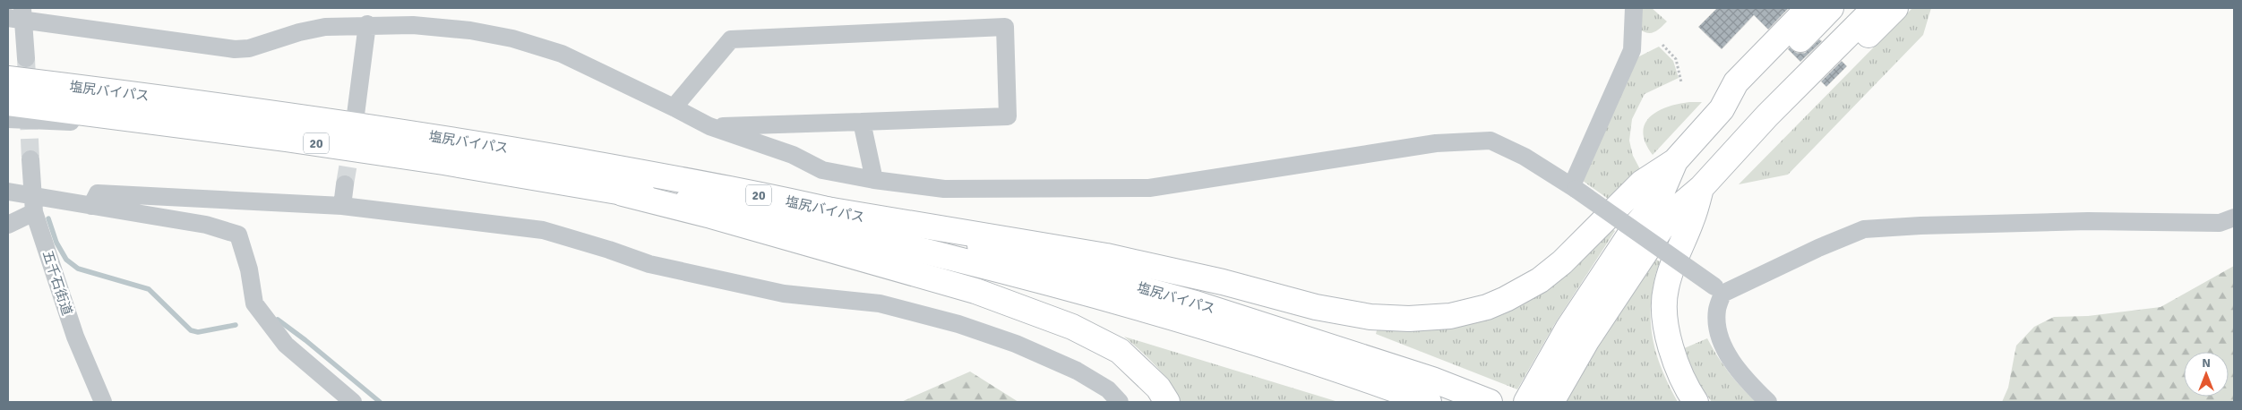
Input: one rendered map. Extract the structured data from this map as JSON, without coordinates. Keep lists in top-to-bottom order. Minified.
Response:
{"streets":{"highway":["塩尻バイパス","20"],"street":["五千石街道"]},"north":"top"}
